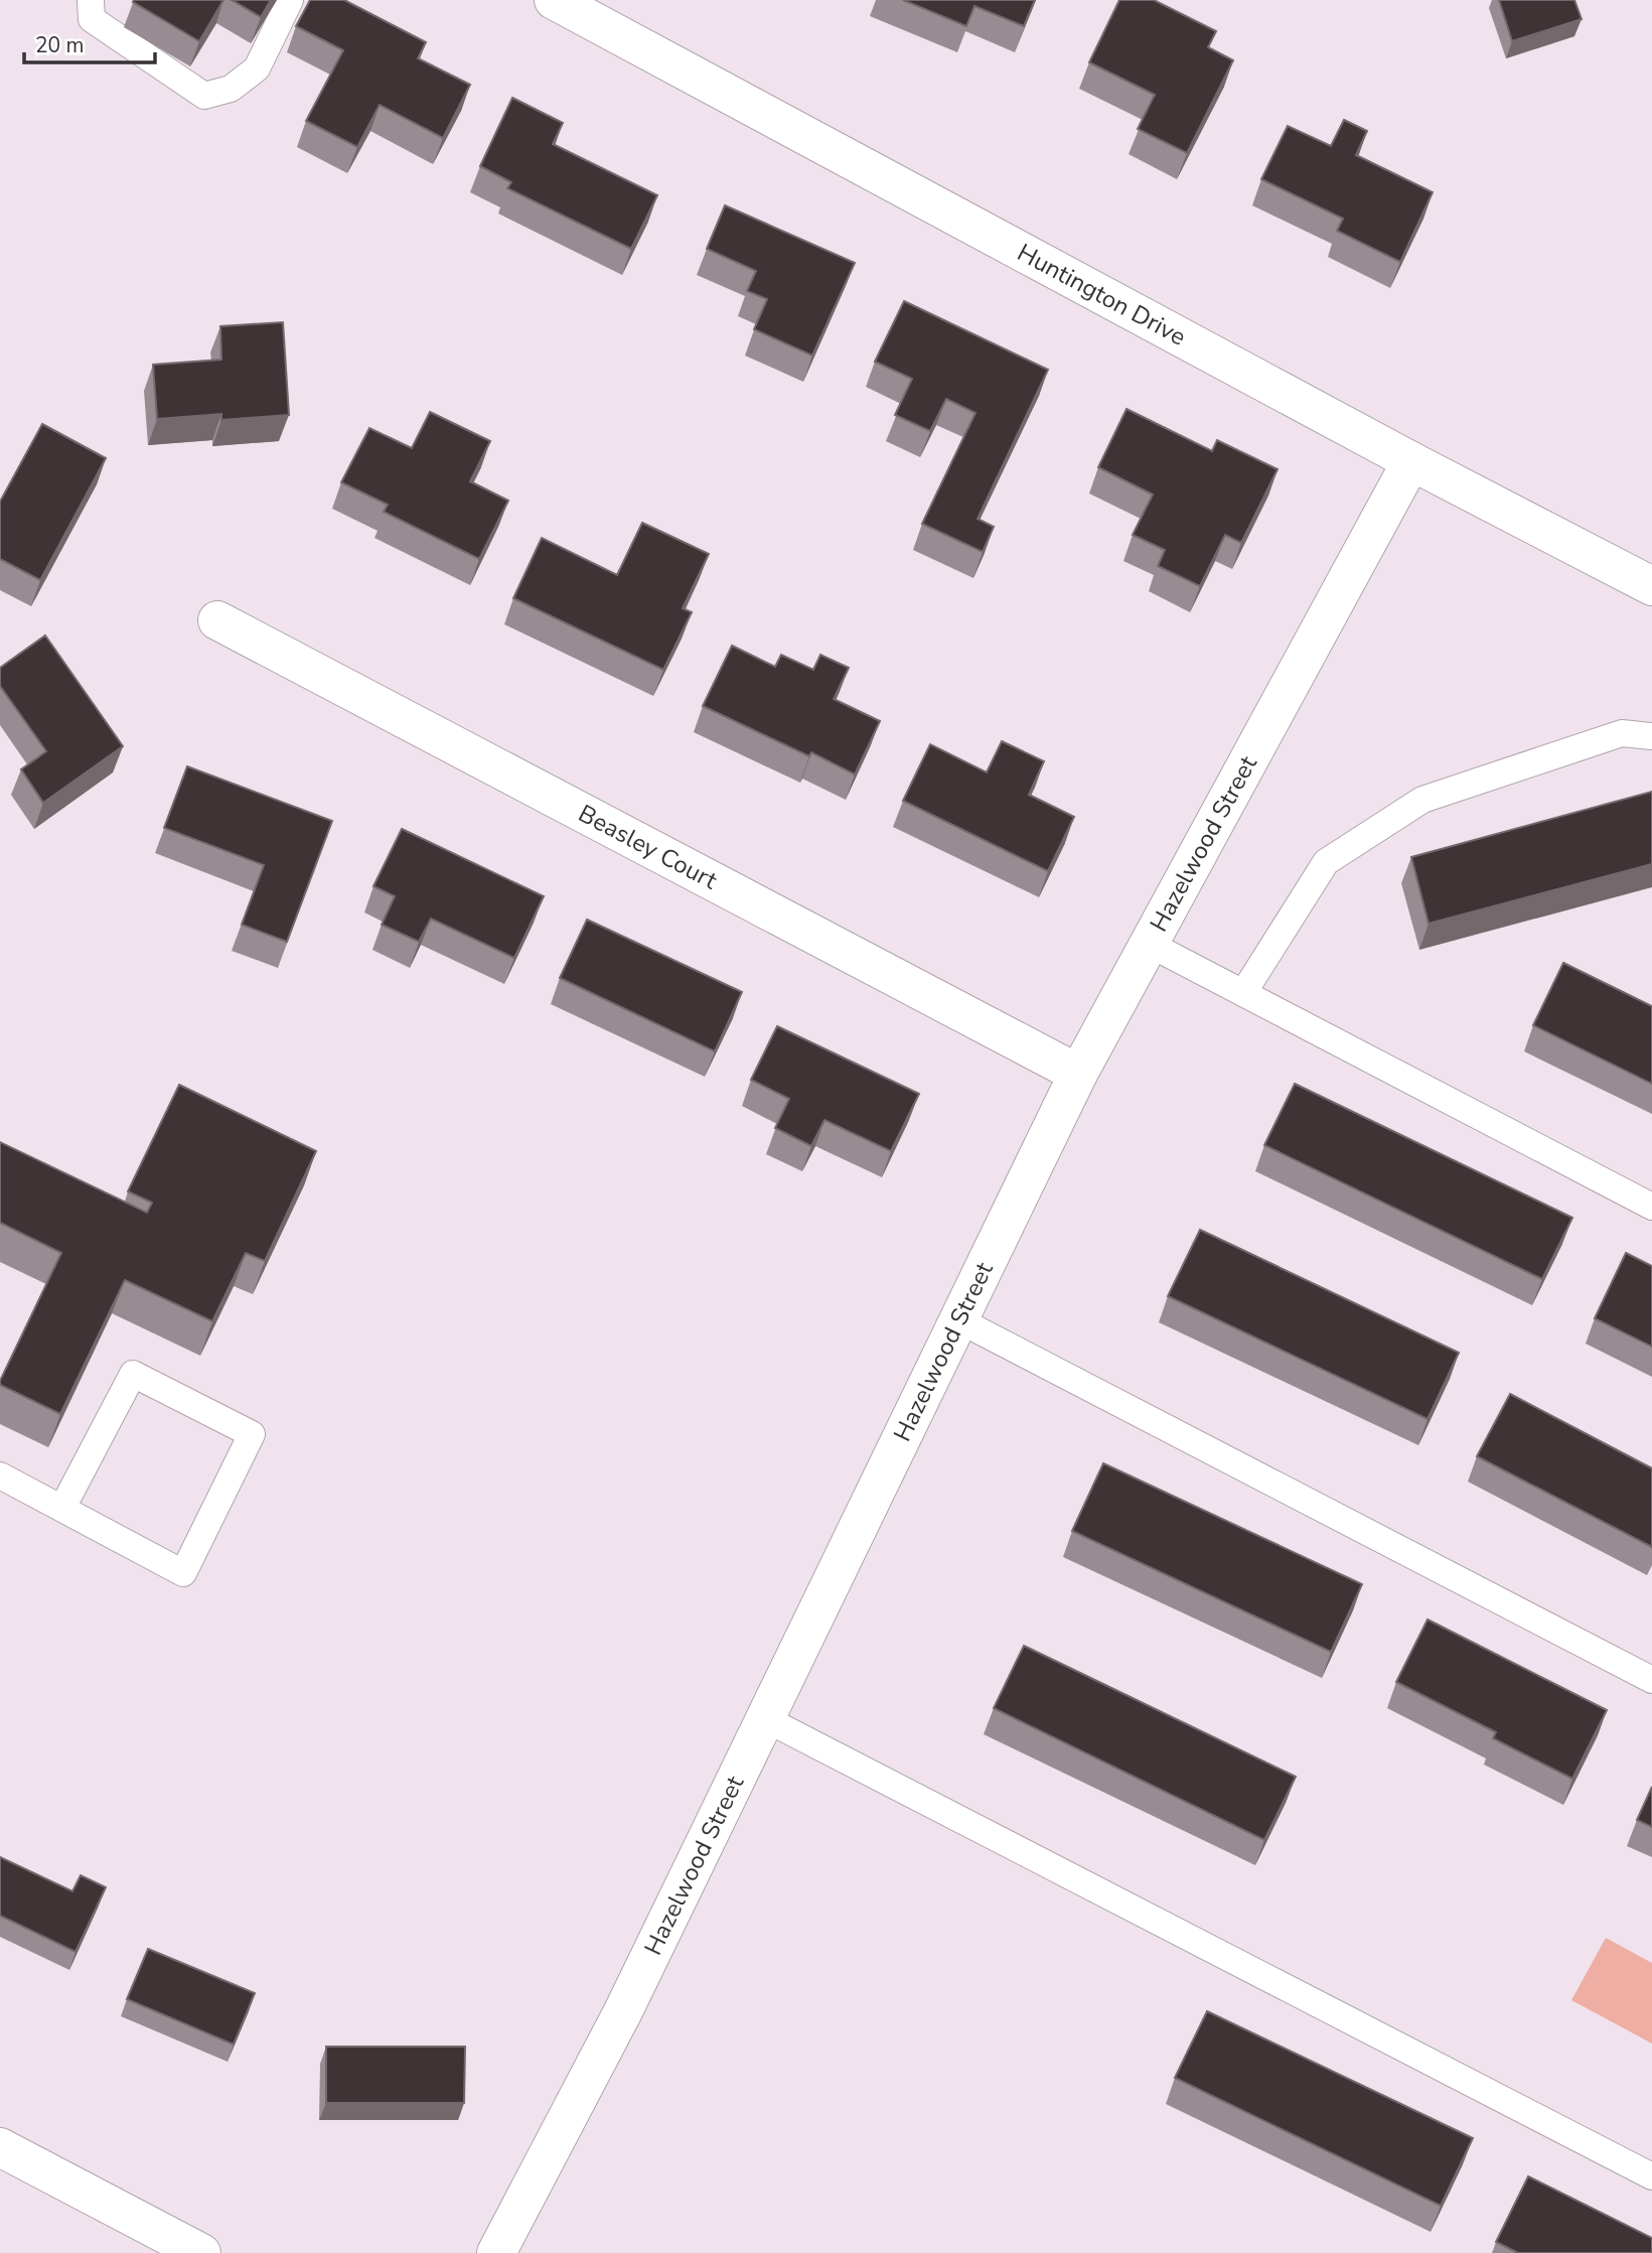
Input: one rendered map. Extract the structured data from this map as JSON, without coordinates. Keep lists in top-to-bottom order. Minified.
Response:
{"streets":{"street":["Huntington Drive","Hazelwood Street","Beasley Court"]},"crossings":[["Huntington Drive","Hazelwood Street"],["Hazelwood Street","Beasley Court"]],"scale_bar":"20 m"}
